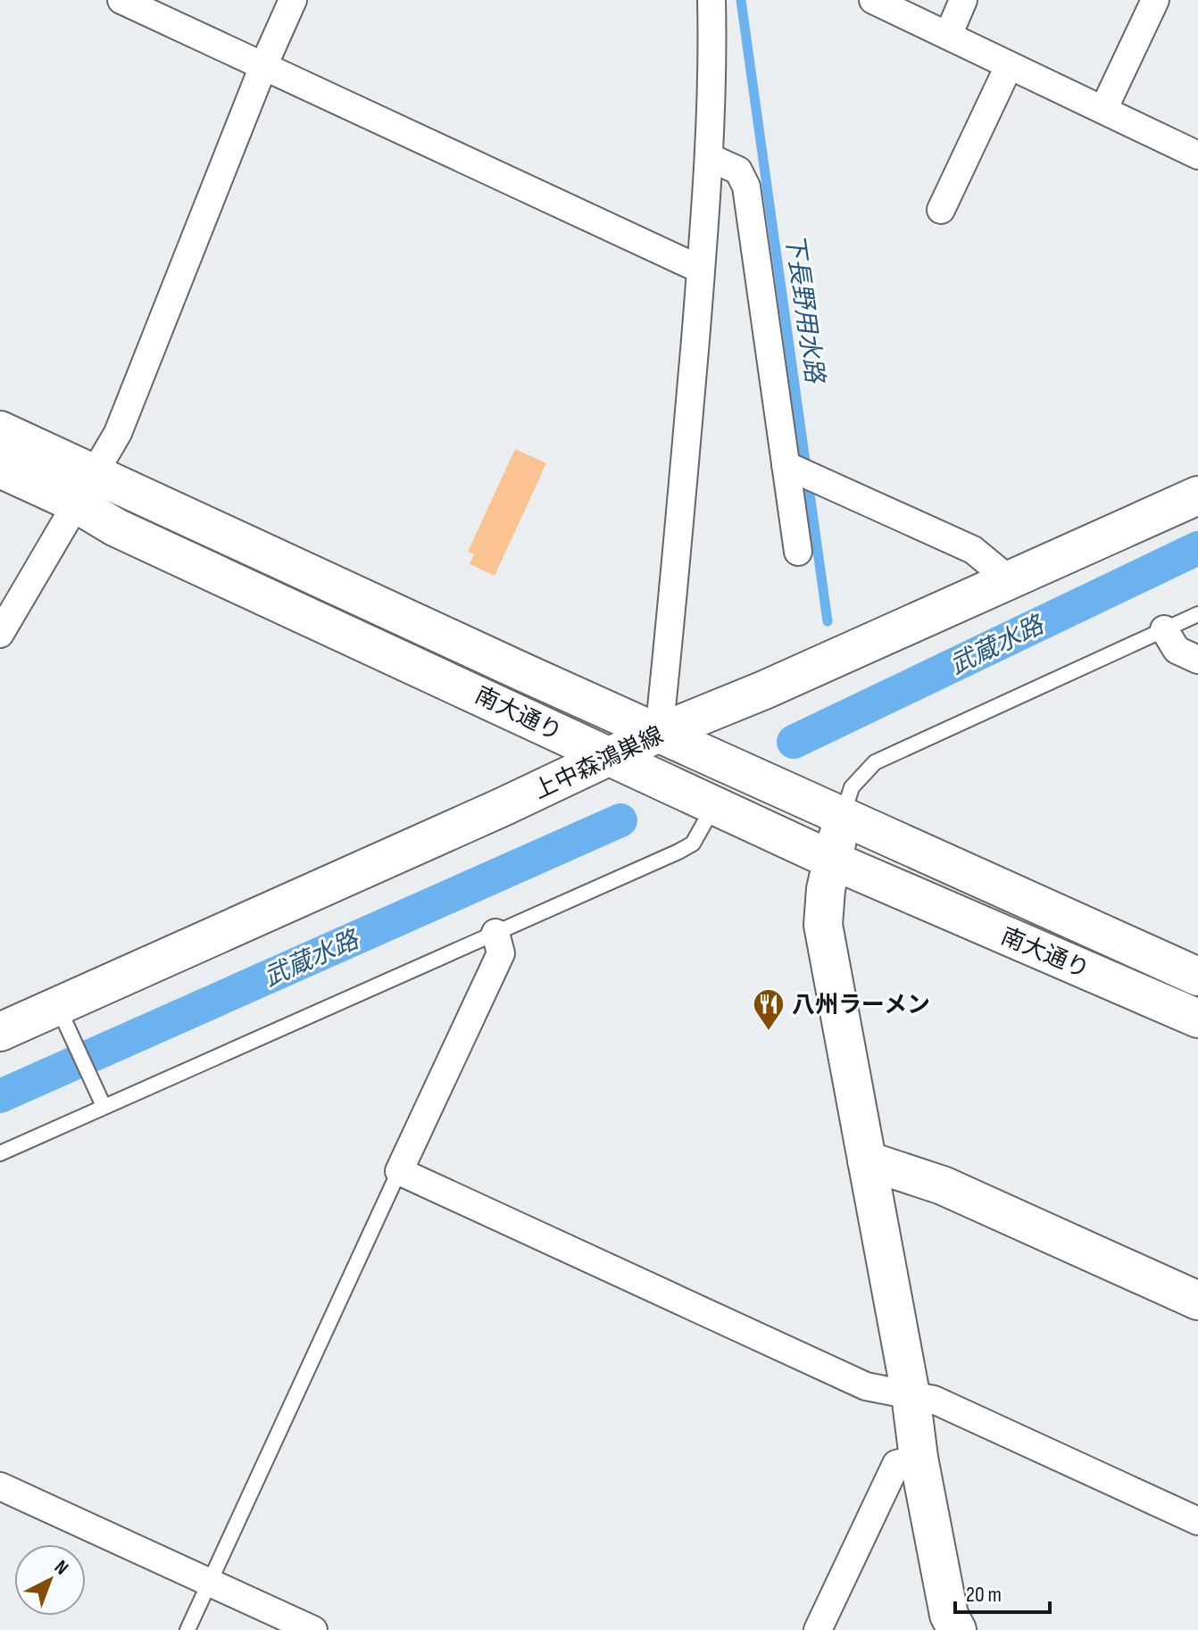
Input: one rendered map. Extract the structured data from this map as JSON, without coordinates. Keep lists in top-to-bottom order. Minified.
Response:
{"streets":{"street":["南大通り","上中森鴻巣線"]},"crossings":[["南大通り","上中森鴻巣線"]],"water":["下長野用水路","武蔵水路"],"places":{"restaurant":["八州ラーメン"]},"scale_bar":"20 m","north":"top right"}
